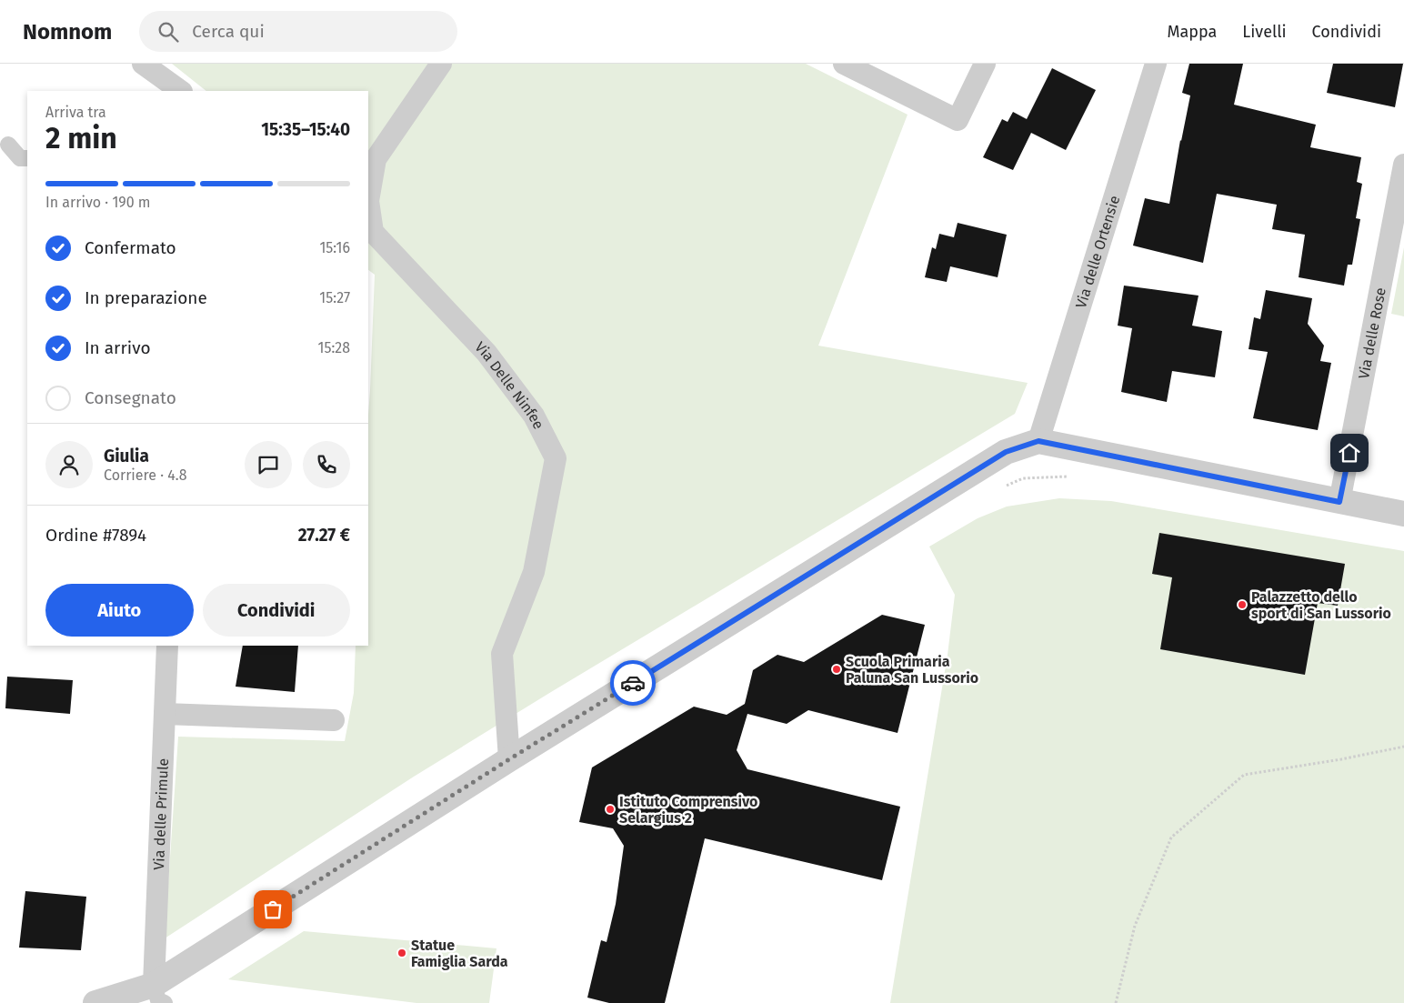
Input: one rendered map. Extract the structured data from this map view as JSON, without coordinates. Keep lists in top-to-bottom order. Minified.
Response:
{"streets":{"street":["Via delle Ortensie","Via delle Rose","Via Delle Ninfee","Via delle Primule"]},"places":["Palazzetto dello sport di San Lussorio","Scuola Primaria Paluna San Lussorio","Istituto Comprensivo Selargius 2","Statue Famiglia Sarda"],"page":{"header":"Nomnom","search":"Cerca qui","nav":["Mappa","Livelli","Condividi"],"heading":["2 min","Arriva tra","15:35–15:40"],"panel":["Giulia","Corriere · 4.8","Ordine #7894","27.27 €"],"bar":"In arrivo · 190 m","list":[["Confermato","15:16"],["In preparazione","15:27"],["In arrivo","15:28"],"Consegnato"],"buttons":["Aiuto","Condividi"]}}
